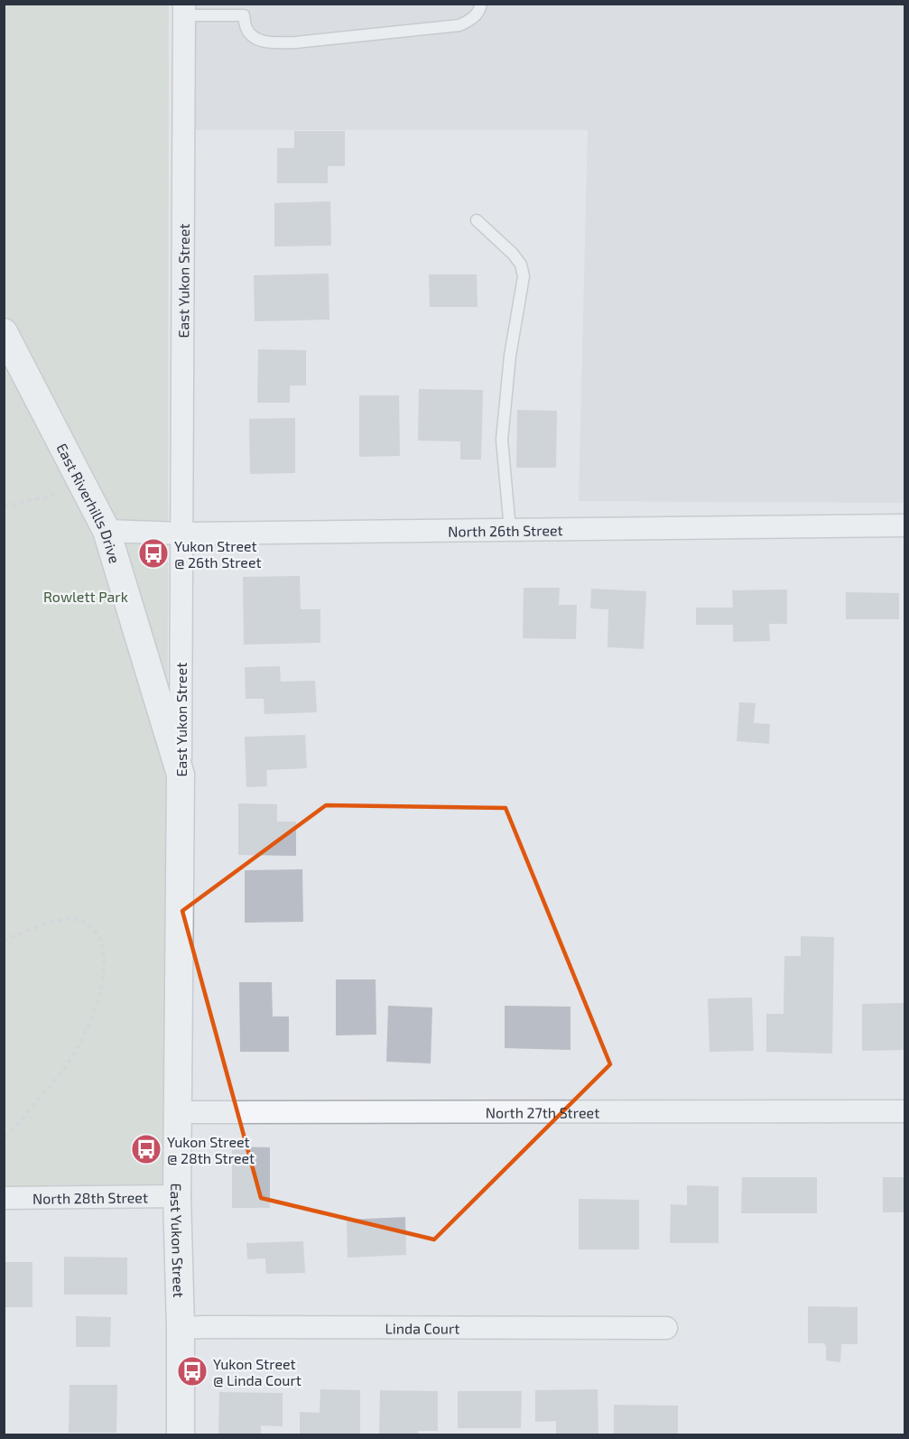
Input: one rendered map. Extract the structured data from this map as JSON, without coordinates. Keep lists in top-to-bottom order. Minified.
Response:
{"streets":{"street":["East Yukon Street","East Riverhills Drive","North 26th Street","North 27th Street","North 28th Street","Linda Court"]},"crossings":[["East Yukon Street","East Riverhills Drive"],["East Yukon Street","North 26th Street"],["East Yukon Street","North 27th Street"],["East Yukon Street","North 28th Street"],["East Yukon Street","Linda Court"],["East Riverhills Drive","North 26th Street"]],"parks":["Rowlett Park"],"places":{"bus stop":["Yukon Street @ 26th Street","Yukon Street @ 28th Street","Yukon Street @ Linda Court"]}}
